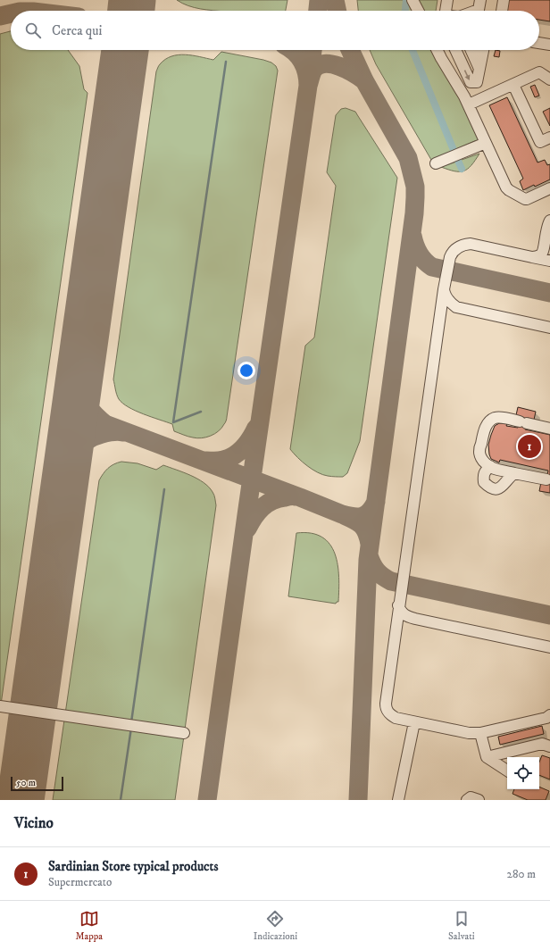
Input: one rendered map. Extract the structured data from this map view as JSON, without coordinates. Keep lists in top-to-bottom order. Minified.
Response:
{"scale_bar":"50 m","page":{"search":"Cerca qui","pins":"1","scale":"50 m","heading":"Vicino","list":[{"mark":"1","name":"Sardinian Store typical products","note":"Supermercato","value":"280 m"}],"nav":["Mappa","Indicazioni","Salvati"]}}
